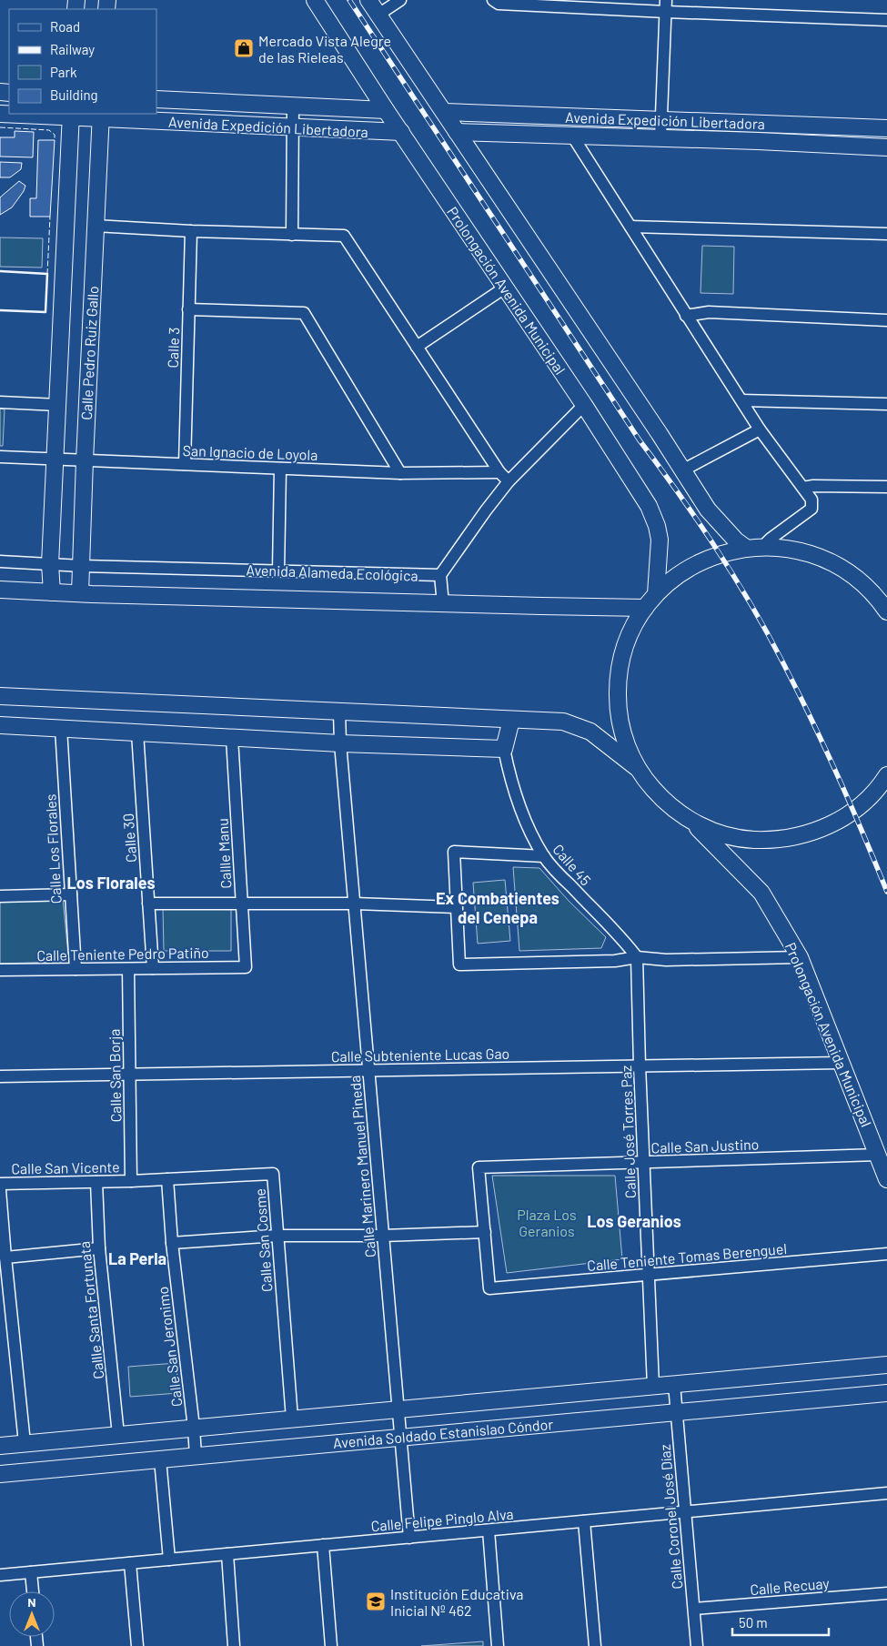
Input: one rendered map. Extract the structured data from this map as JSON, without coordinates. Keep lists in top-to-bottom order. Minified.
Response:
{"streets":{"street":["Avenida Expedición Libertadora","Prolongación Avenida Municipal","Calle 3","Calle Pedro Ruiz Gallo","San Ignacio de Loyola","Avenida Alameda Ecológica","Calle 30","Calle Los Florales","Callle Manu","Calle 45","Calle Teniente Pedro Patiño","Calle Subteniente Lucas Gao","Calle San Borja","Calle José Torres Paz","Calle San Justino","Calle Marinero Manuel Pineda","Calle San Vicente","Calle San Cosme","Calle Teniente Tomas Berenguel","Callle Santa Fortunata","Calle San Jeronimo","Avenida Soldado Estanislao Cóndor","Calle Coronel José Díaz","Calle Felipe Pinglo Alva","Calle Recuay"]},"crossings":[["Avenida Expedición Libertadora","Prolongación Avenida Municipal"],["Avenida Expedición Libertadora","Calle Pedro Ruiz Gallo"],["Prolongación Avenida Municipal","Avenida Alameda Ecológica"],["Prolongación Avenida Municipal","Calle Subteniente Lucas Gao"],["Prolongación Avenida Municipal","Calle San Justino"],["Calle 3","San Ignacio de Loyola"],["Calle Pedro Ruiz Gallo","San Ignacio de Loyola"],["Calle Pedro Ruiz Gallo","Avenida Alameda Ecológica"],["Calle 30","Calle Teniente Pedro Patiño"],["Calle Los Florales","Calle Teniente Pedro Patiño"],["Callle Manu","Calle Teniente Pedro Patiño"],["Calle 45","Calle José Torres Paz"],["Calle Teniente Pedro Patiño","Calle San Borja"],["Calle Subteniente Lucas Gao","Calle San Borja"],["Calle Subteniente Lucas Gao","Calle José Torres Paz"],["Calle Subteniente Lucas Gao","Calle Marinero Manuel Pineda"],["Calle San Borja","Calle San Vicente"],["Calle San Borja","Calle San Cosme"],["Calle José Torres Paz","Calle San Justino"],["Calle José Torres Paz","Calle Teniente Tomas Berenguel"],["Calle José Torres Paz","Avenida Soldado Estanislao Cóndor"],["Calle San Justino","Calle Teniente Tomas Berenguel"],["Calle Marinero Manuel Pineda","Avenida Soldado Estanislao Cóndor"],["Calle Marinero Manuel Pineda","Calle Felipe Pinglo Alva"],["Calle San Vicente","Calle San Cosme"],["Calle San Vicente","Callle Santa Fortunata"],["Calle San Vicente","Avenida Soldado Estanislao Cóndor"],["Calle San Cosme","Calle San Jeronimo"],["Calle San Cosme","Avenida Soldado Estanislao Cóndor"],["Callle Santa Fortunata","Avenida Soldado Estanislao Cóndor"],["Calle San Jeronimo","Avenida Soldado Estanislao Cóndor"],["Avenida Soldado Estanislao Cóndor","Calle Coronel José Díaz"],["Calle Coronel José Díaz","Calle Felipe Pinglo Alva"],["Calle Coronel José Díaz","Calle Recuay"]],"districts":["Los Florales","Ex Combatientes del Cenepa","Los Geranios","La Perla"],"parks":["Plaza Los Geranios"],"places":{"shop":["Mercado Vista Alegre de las Rieleas"],"school or university":["Institución Educativa Inicial Nº 462"]},"legend":["Road","Railway","Park","Building"],"scale_bar":"50 m","north":"top"}
